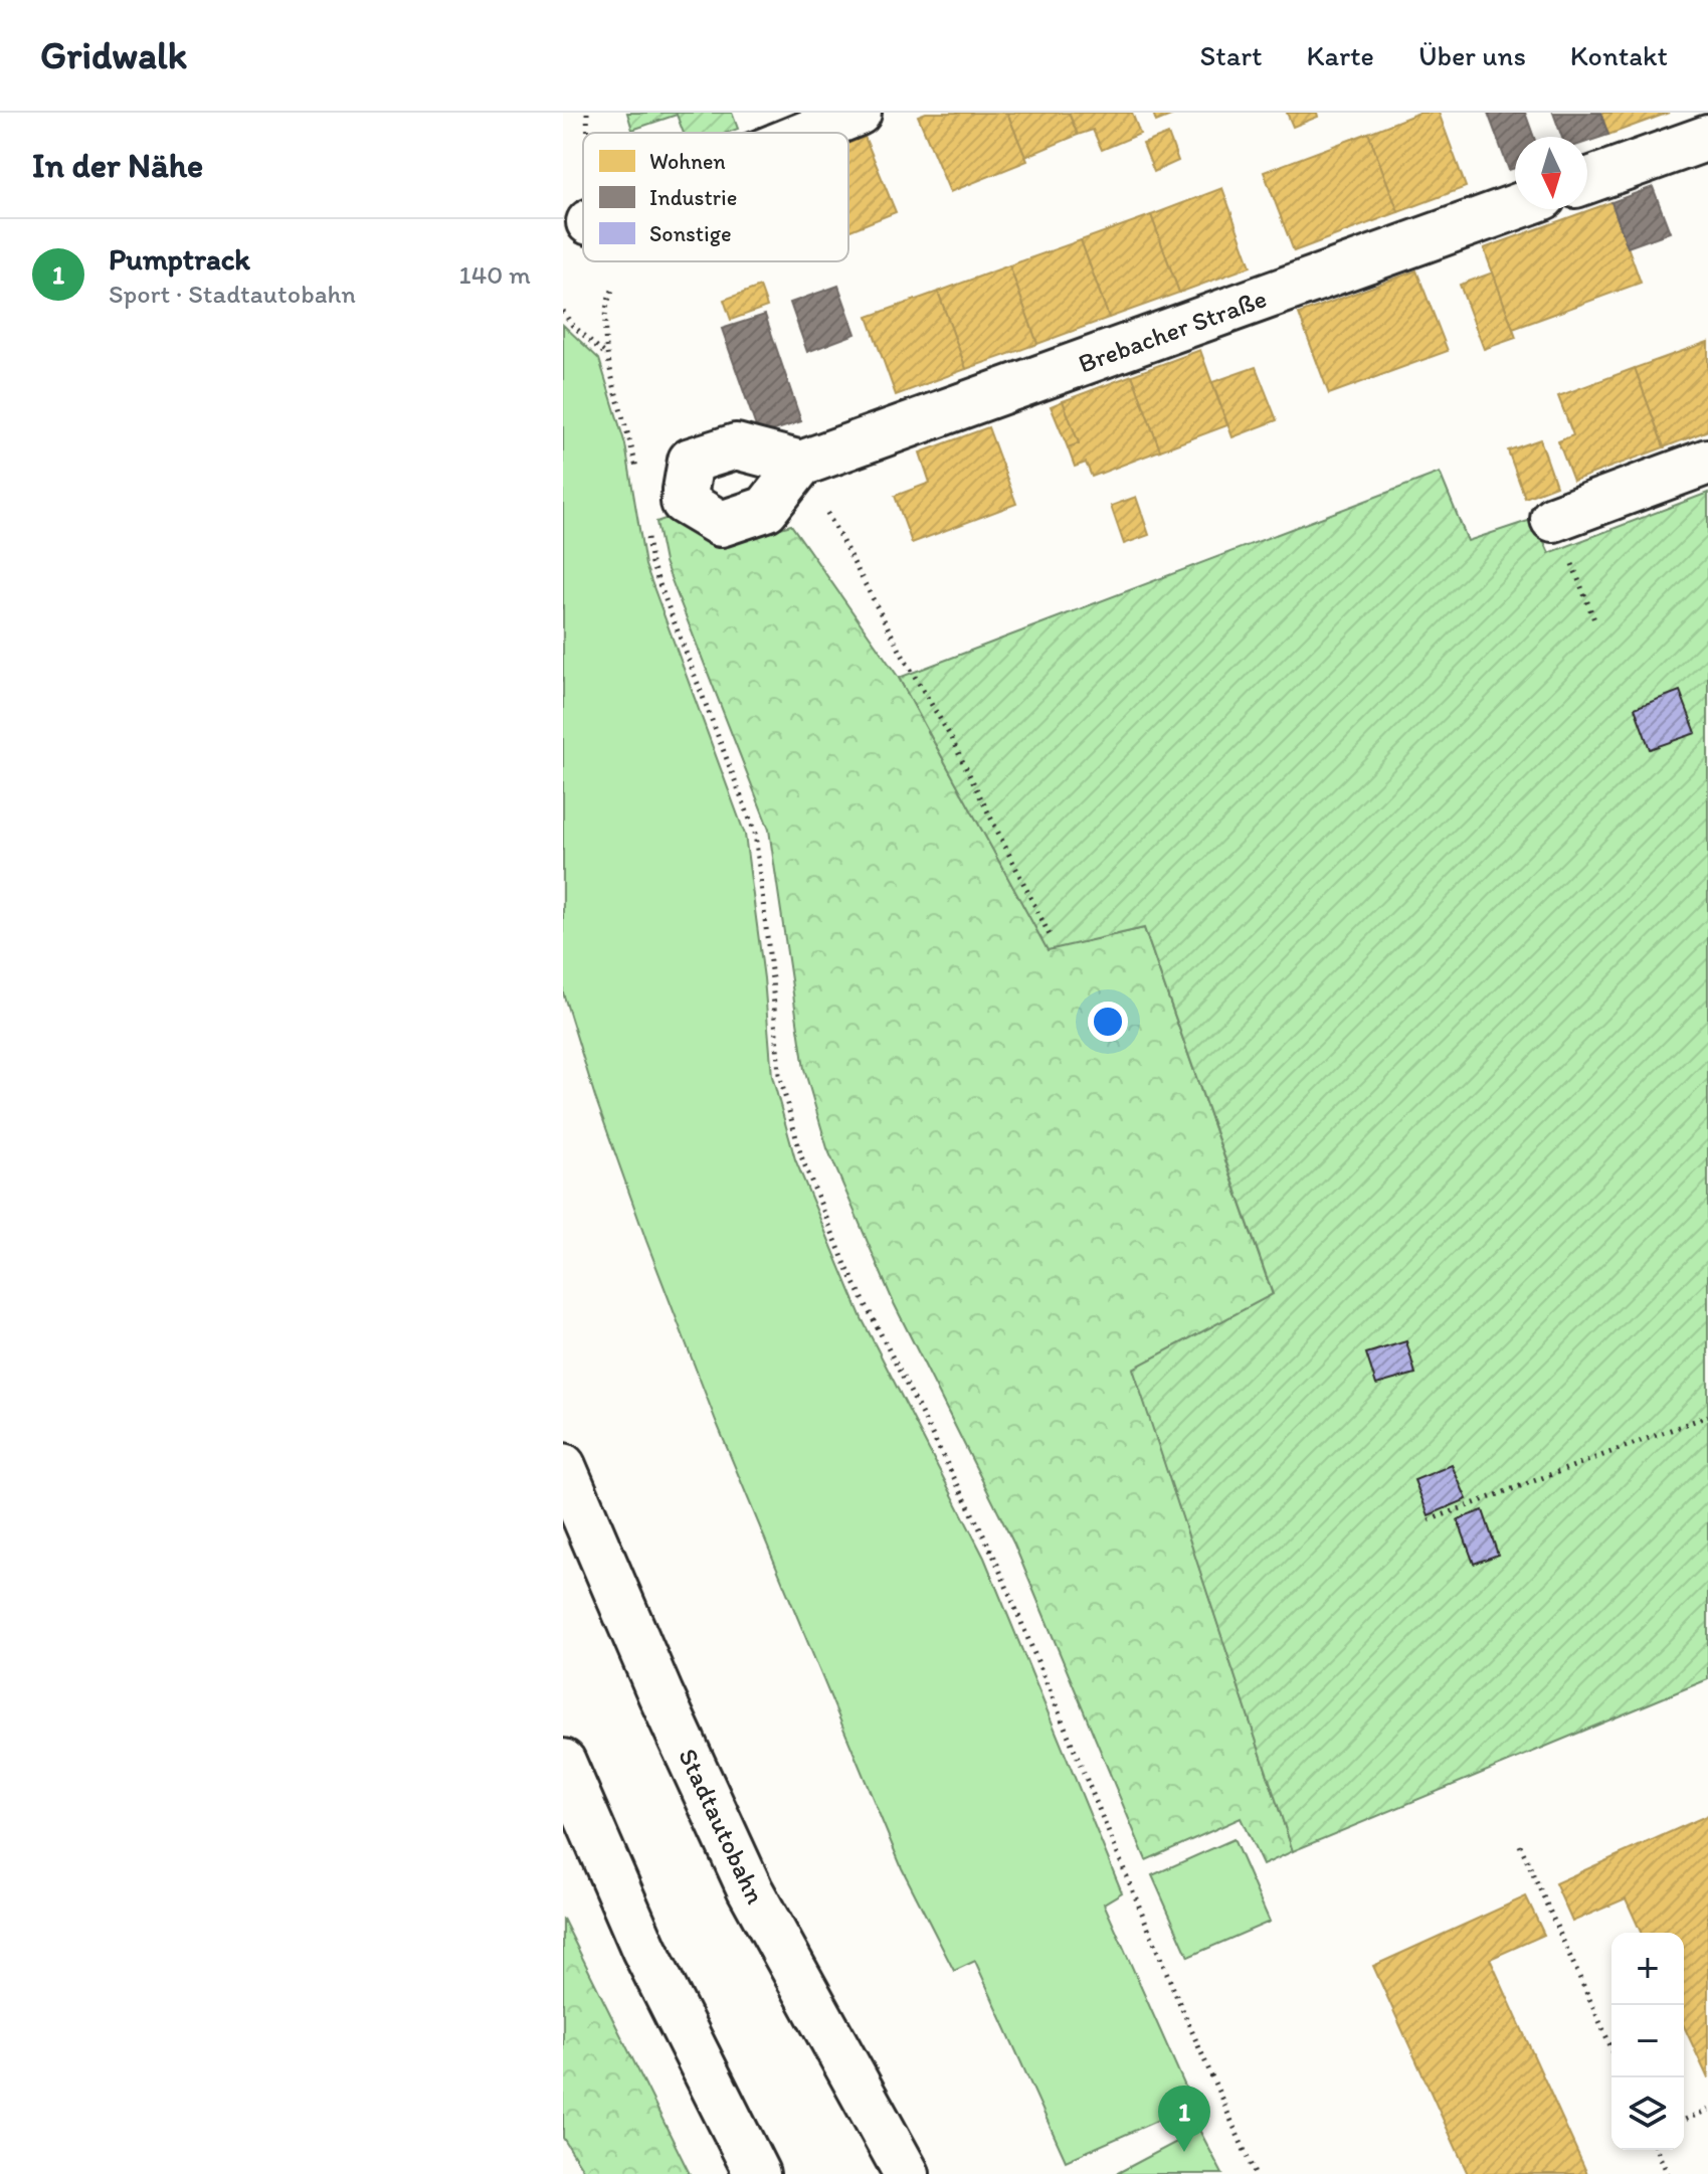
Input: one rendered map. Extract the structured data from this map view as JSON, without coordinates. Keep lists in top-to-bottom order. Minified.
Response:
{"streets":{"main road":["Brebacher Straße","Stadtautobahn"]},"legend":["Wohnen","Industrie","Sonstige"],"north":"bottom","page":{"header":"Gridwalk","nav":["Start","Karte","Über uns","Kontakt"],"heading":"In der Nähe","list":[{"mark":"1","name":"Pumptrack","note":"Sport · Stadtautobahn","value":"140 m"}],"map_buttons":["+","−"],"pins":"1"}}
